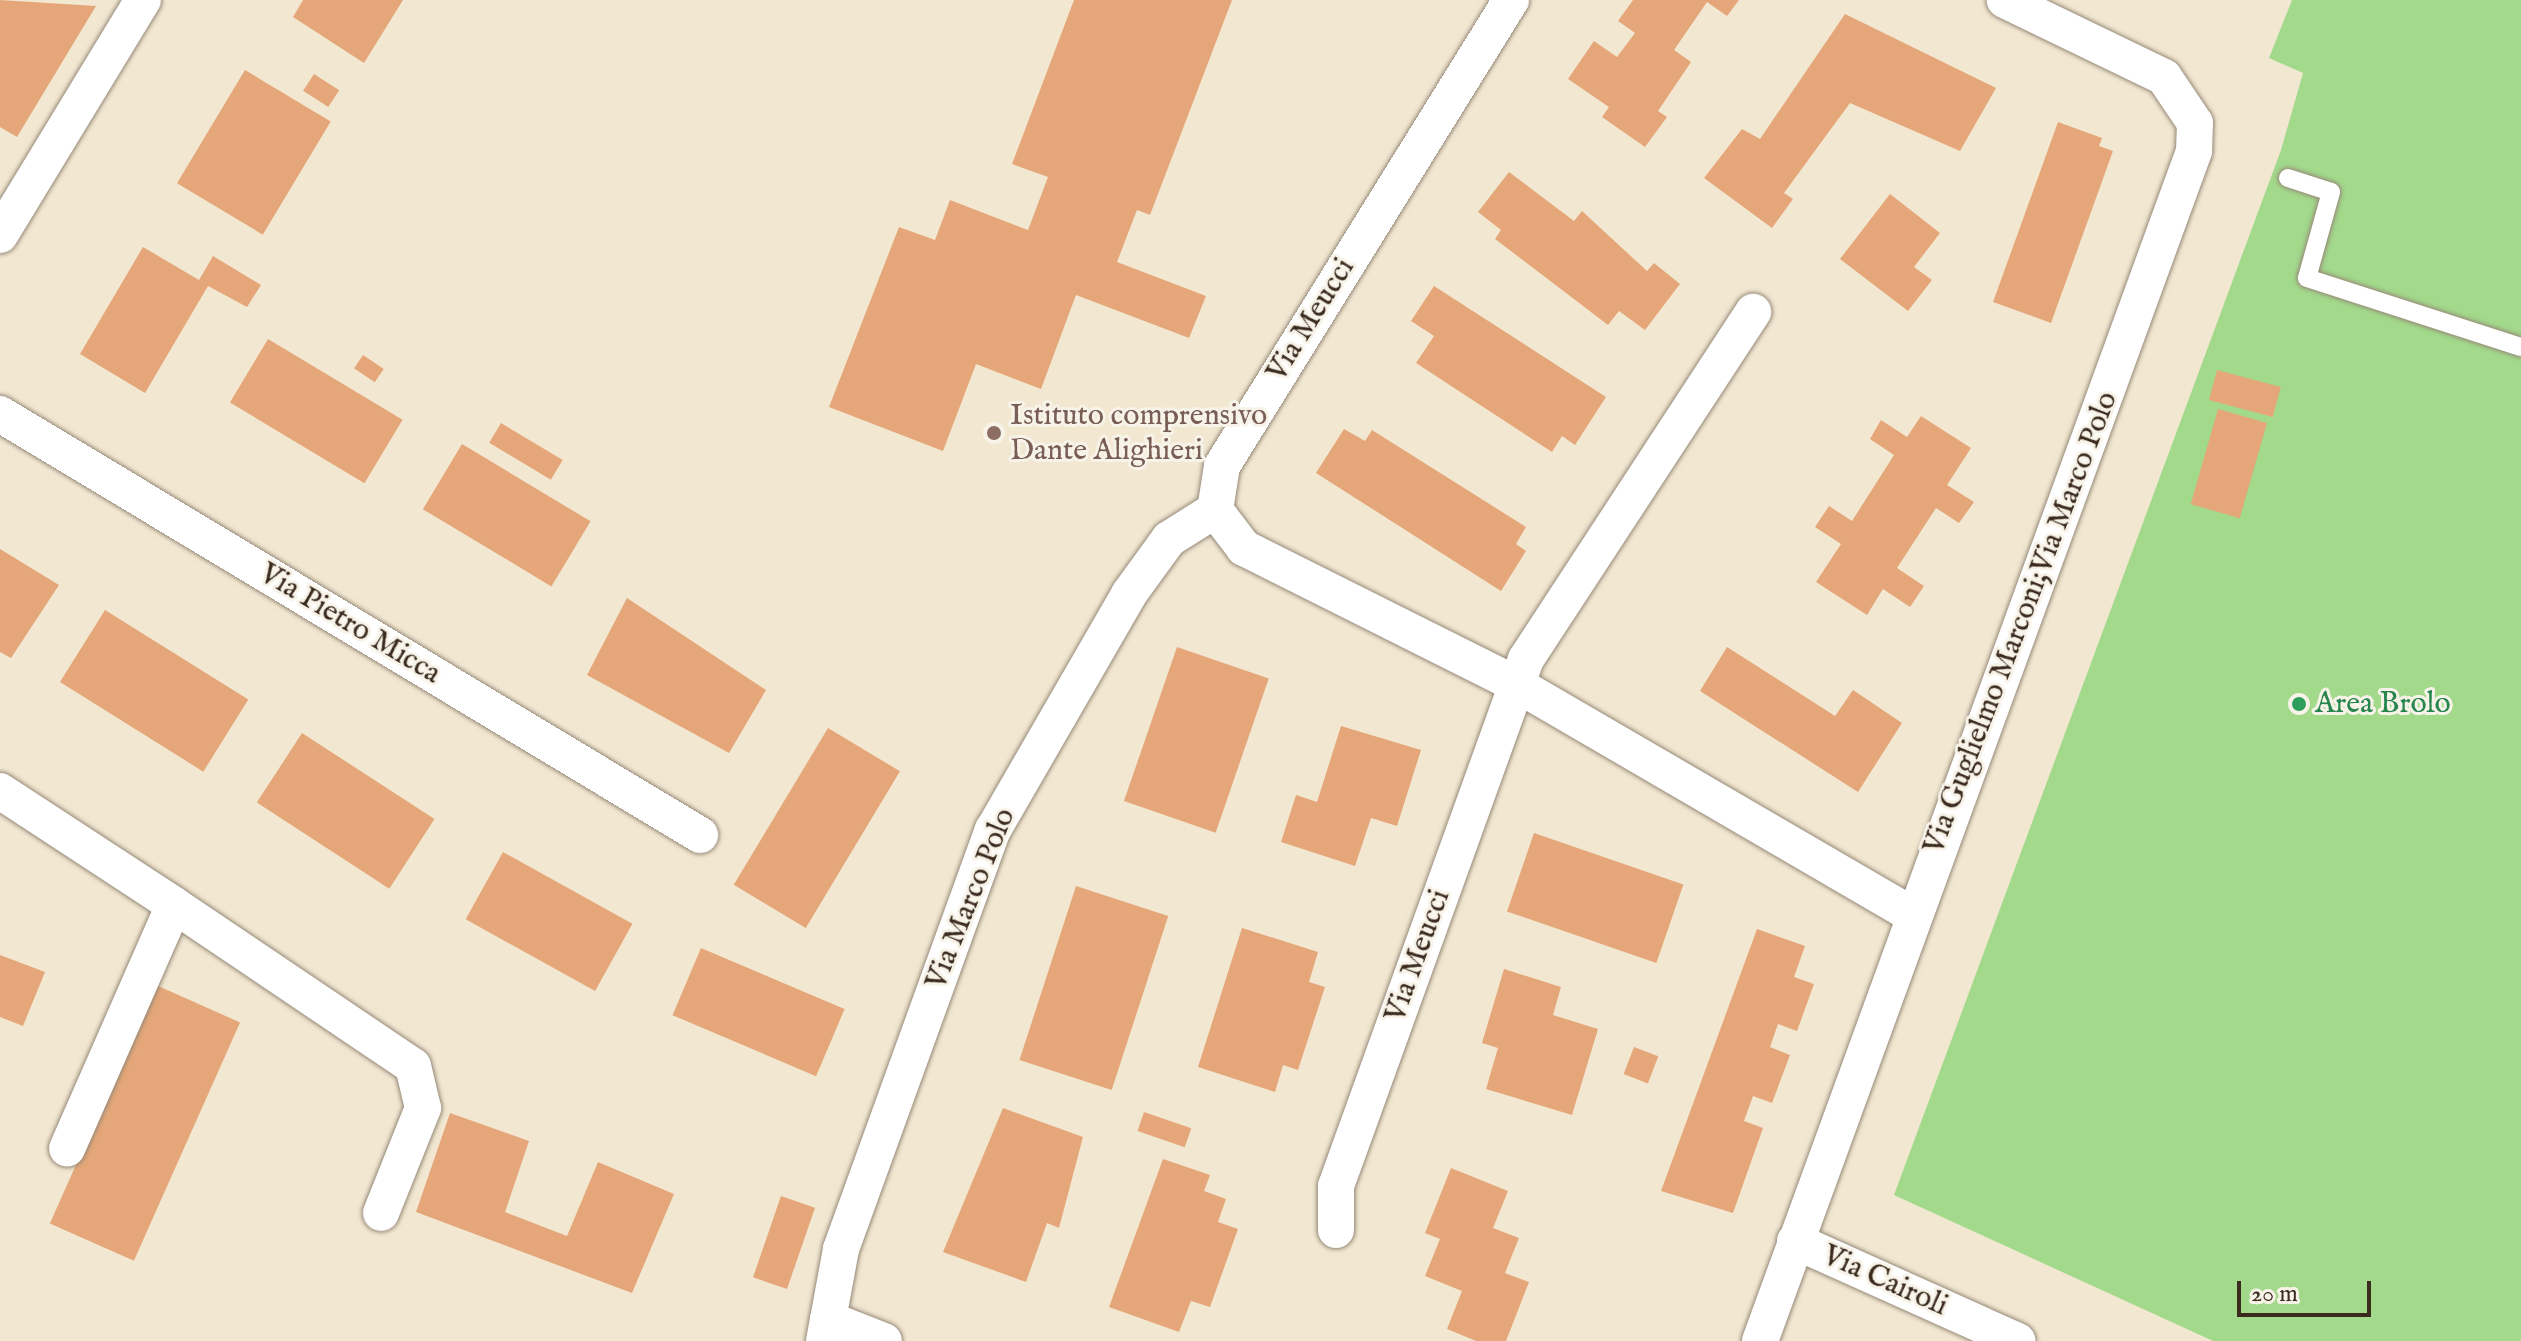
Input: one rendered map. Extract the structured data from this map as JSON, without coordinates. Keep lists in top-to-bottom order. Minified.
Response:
{"streets":{"street":["Via Meucci","Via Guglielmo Marconi;Via Marco Polo","Via Pietro Micca","Via Marco Polo","Via Cairoli"]},"crossings":[["Via Meucci","Via Marco Polo"],["Via Guglielmo Marconi;Via Marco Polo","Via Cairoli"]],"places":["Istituto comprensivo Dante Alighieri","Area Brolo"],"scale_bar":"20 m"}
